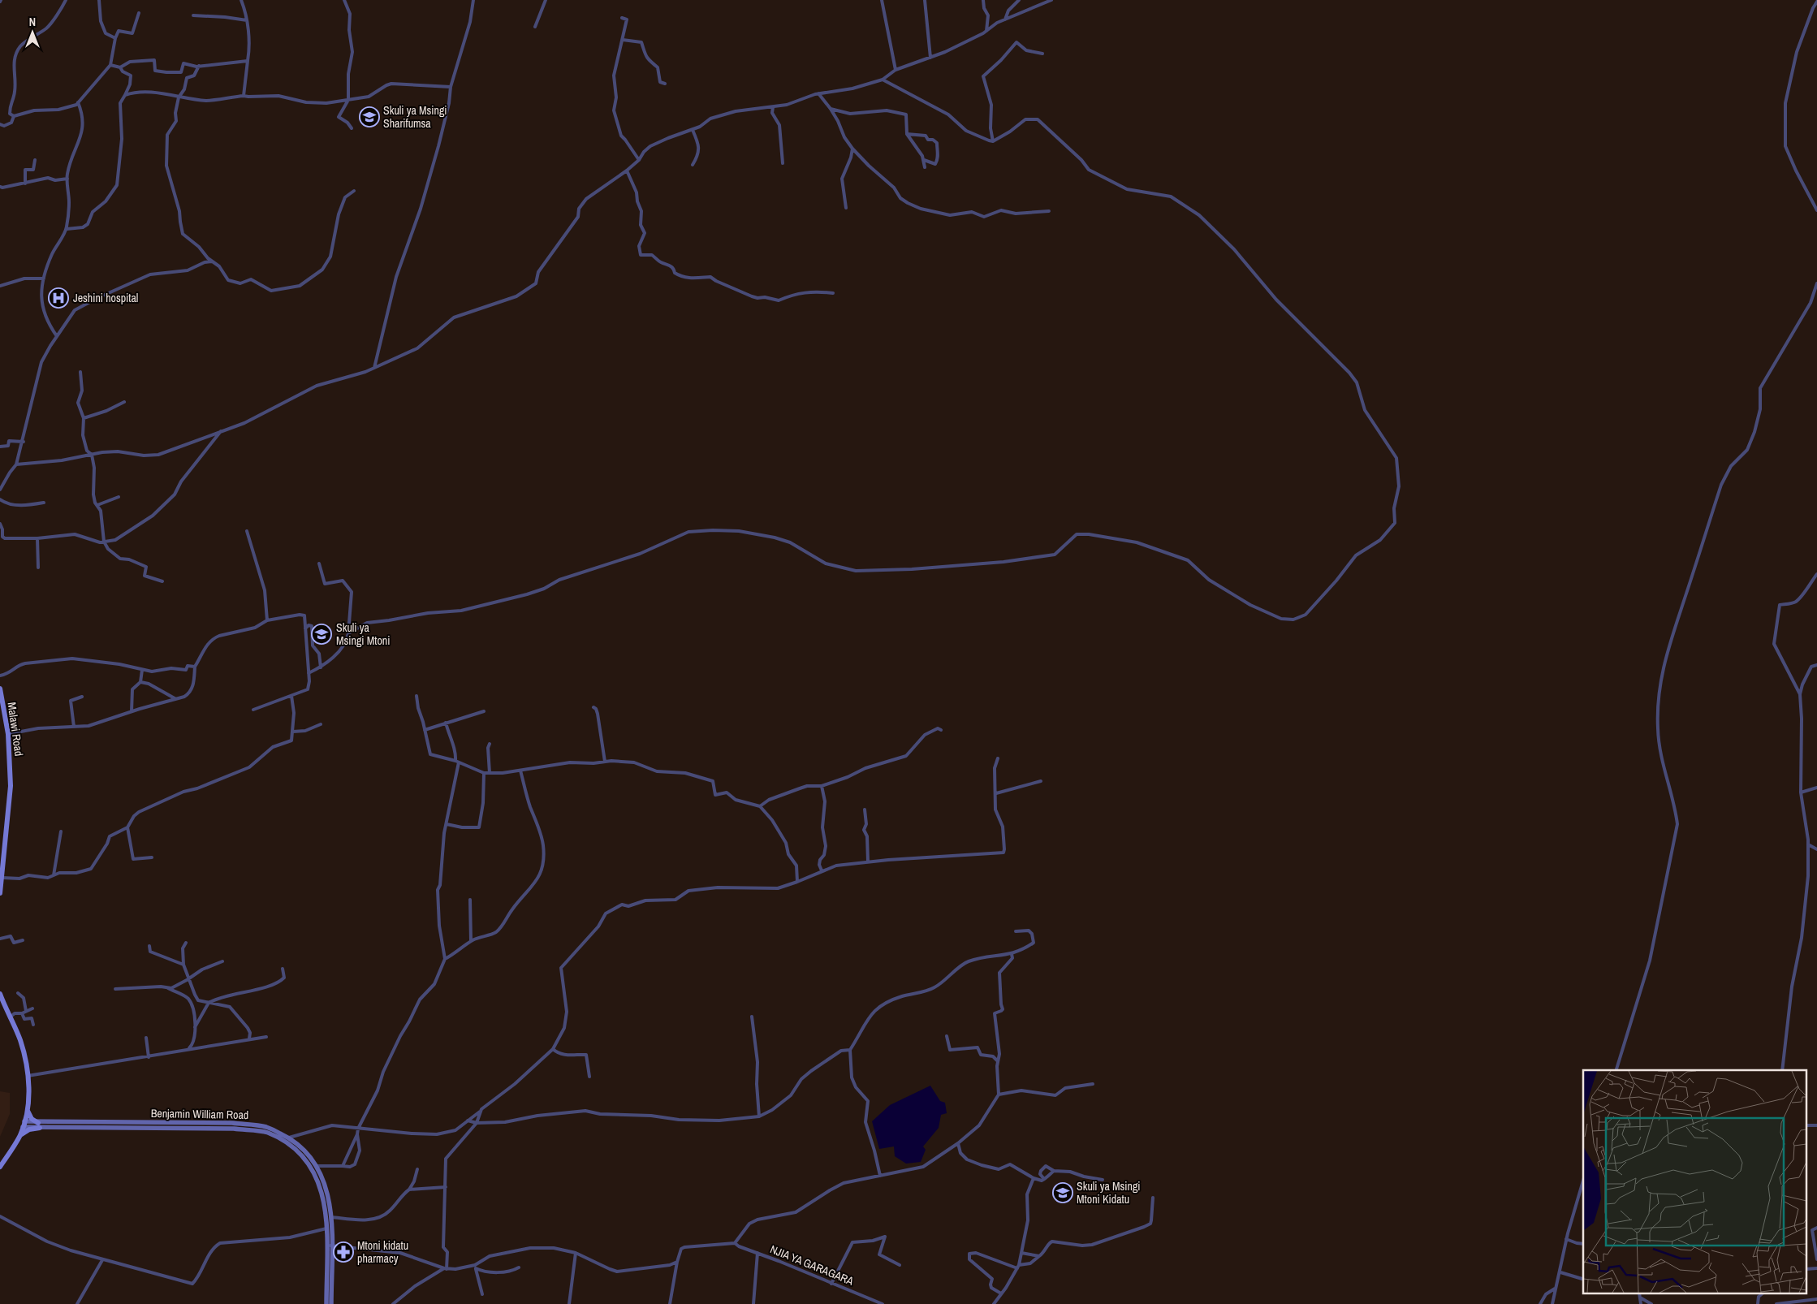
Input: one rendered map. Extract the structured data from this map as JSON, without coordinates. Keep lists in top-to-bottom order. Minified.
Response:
{"streets":{"main road":["Malawi Road","Benjamin William Road"],"street":["NJIA YA GARAGARA"]},"places":{"school or university":["Skuli ya Msingi Sharifumsa","Skuli ya Msingi Mtoni","Skuli ya Msingi Mtoni Kidatu"],"hospital":["Jeshini hospital"],"pharmacy":["Mtoni kidatu pharmacy"]},"north":"top"}
